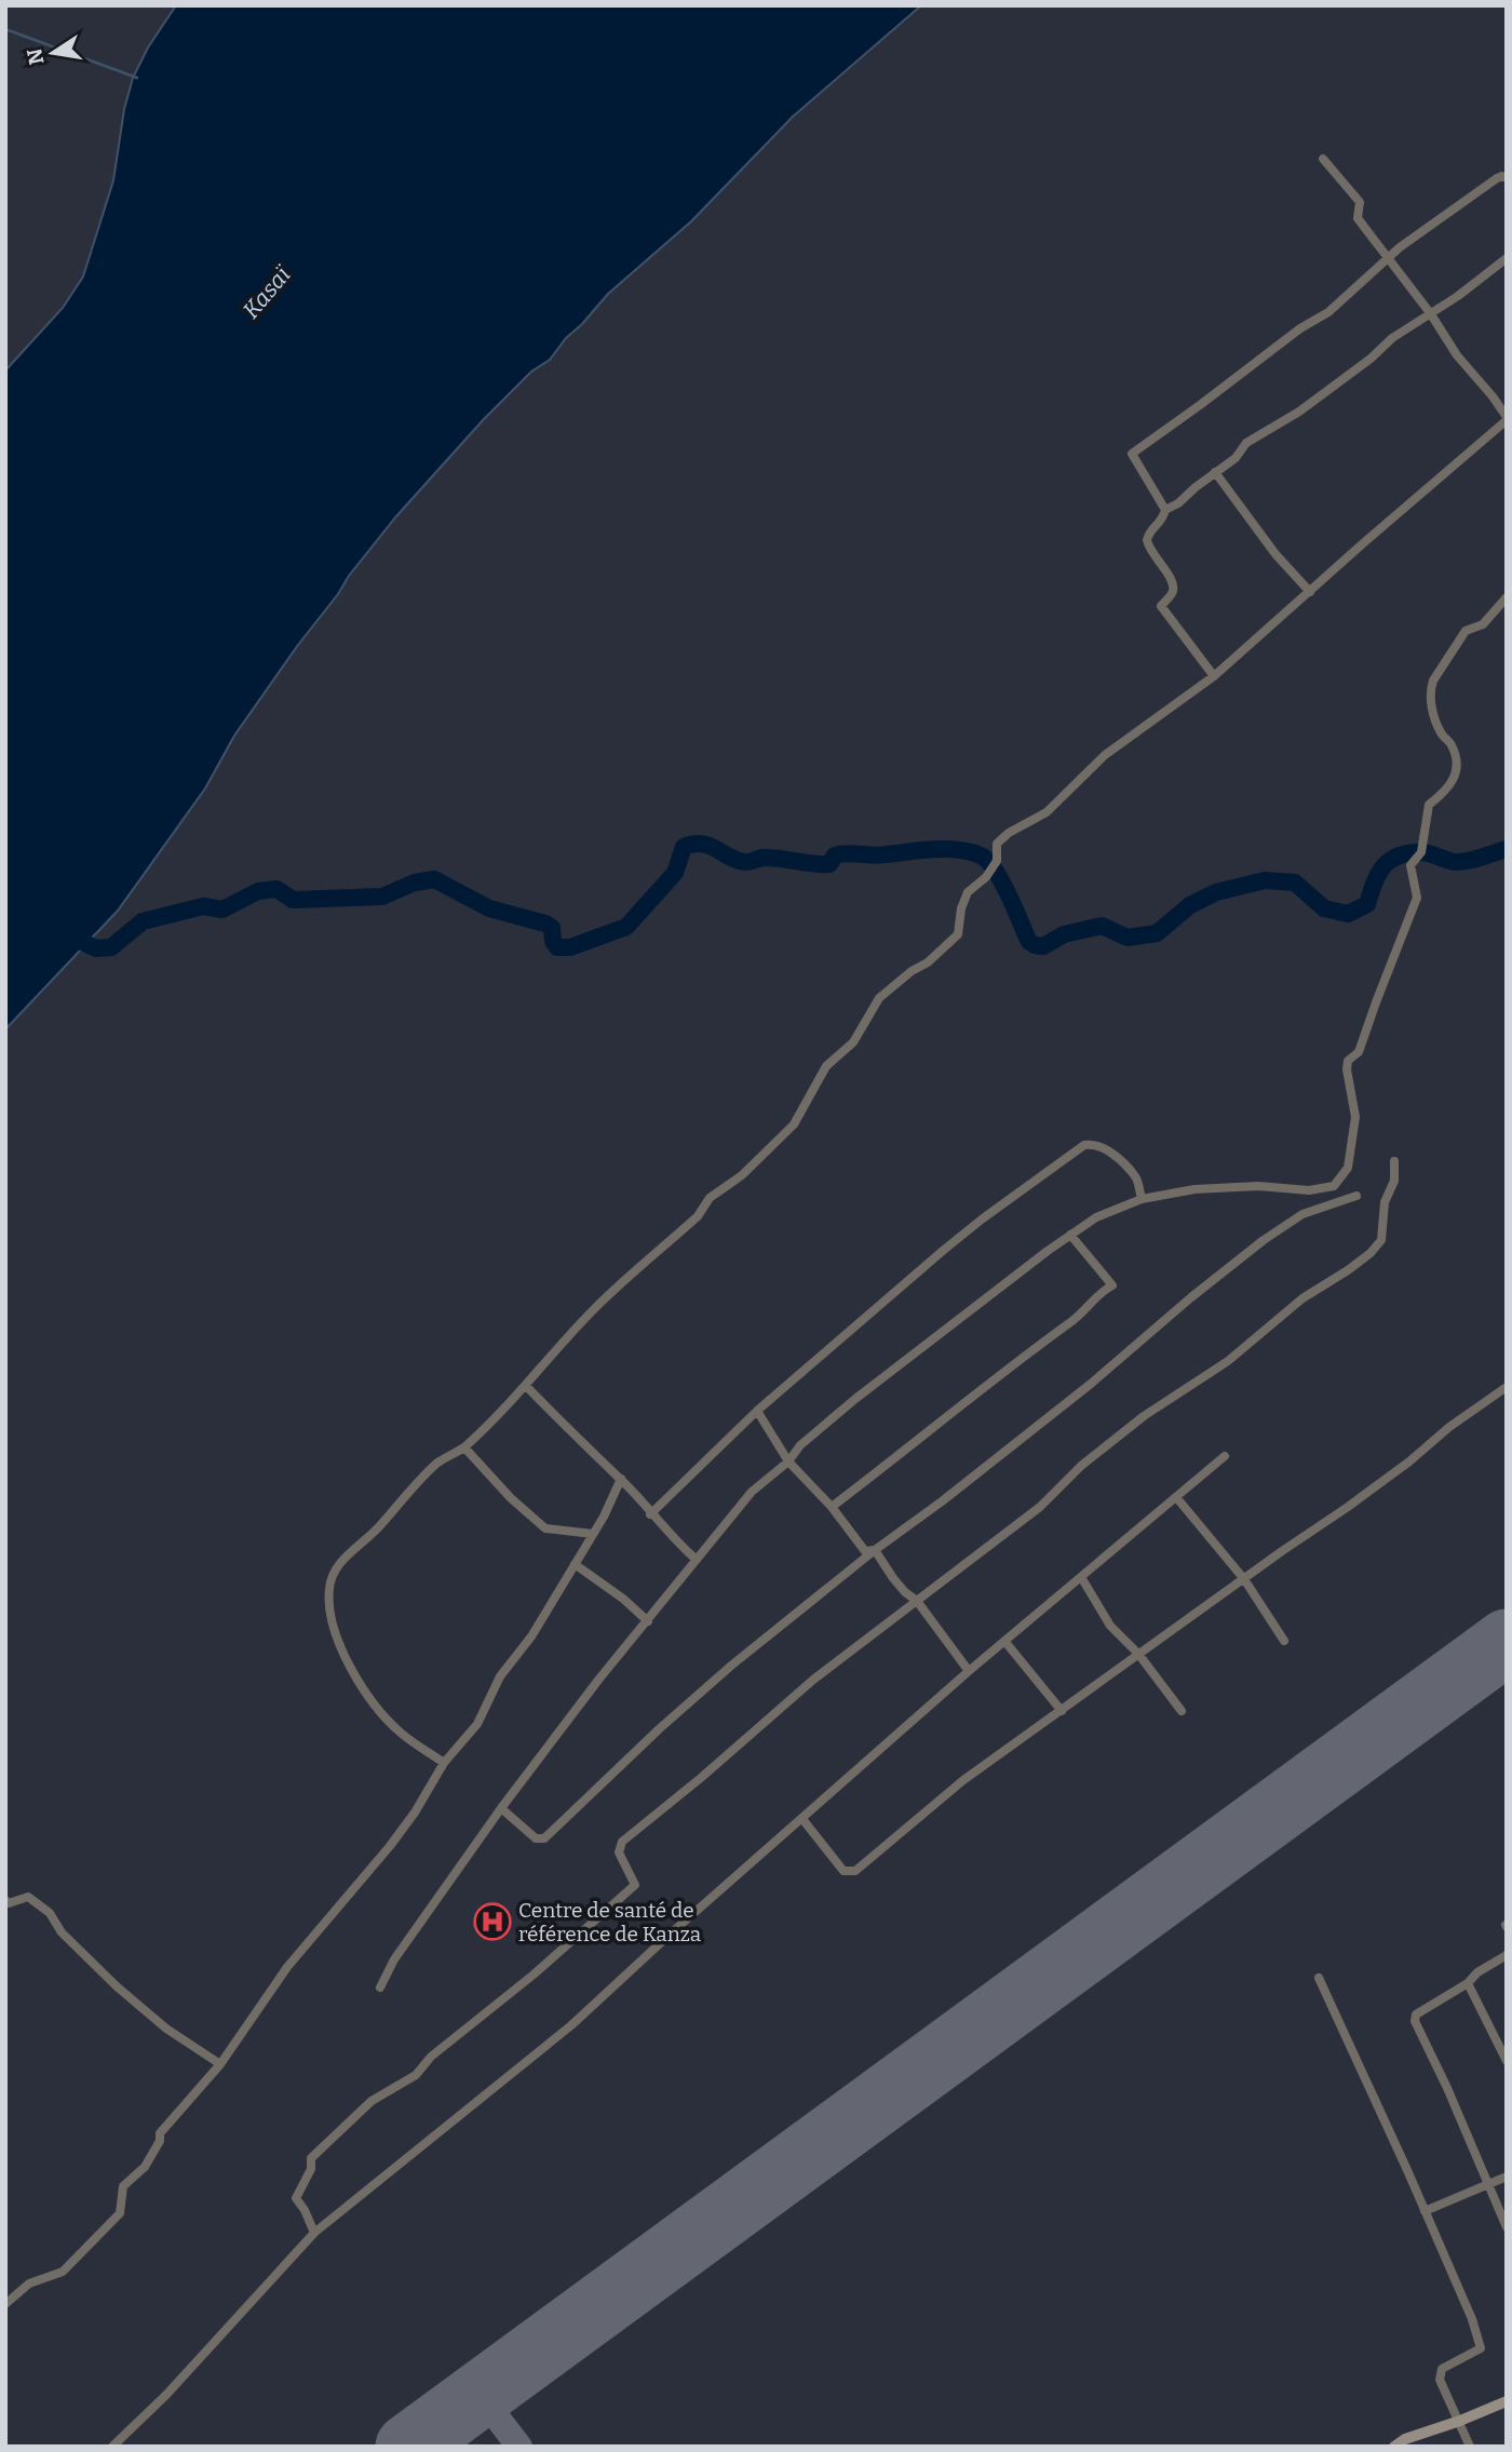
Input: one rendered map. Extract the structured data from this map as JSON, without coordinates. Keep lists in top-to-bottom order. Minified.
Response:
{"water":["Kasaï"],"places":{"hospital":["Centre de santé de référence de Kanza"]},"north":"left"}
